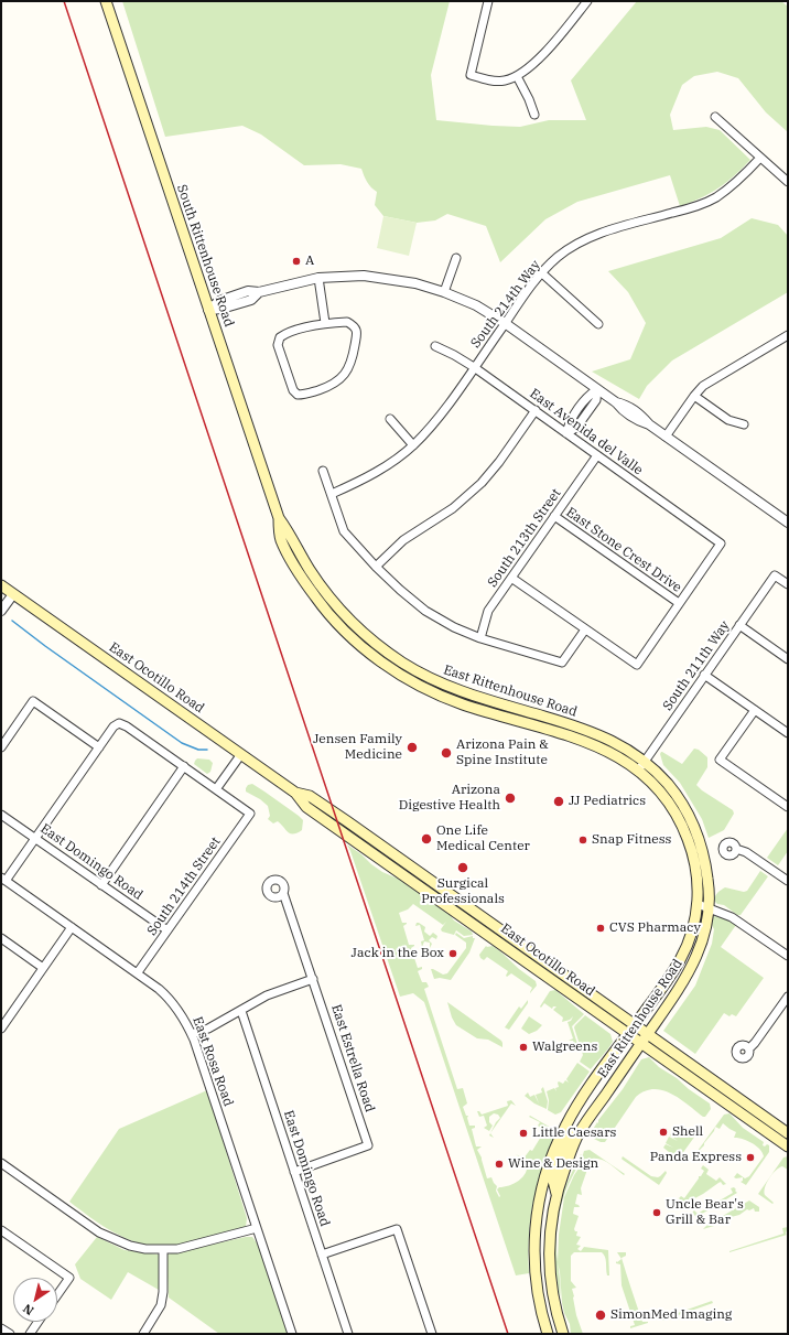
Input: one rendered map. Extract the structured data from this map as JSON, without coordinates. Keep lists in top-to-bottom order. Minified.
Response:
{"streets":{"main road":["South Rittenhouse Road","East Ocotillo Road","East Rittenhouse Road"],"street":["South 214th Way","East Avenida del Valle","South 213th Street","East Stone Crest Drive","South 211th Way","East Domingo Road","South 214th Street","East Estrella Road","East Rosa Road"]},"crossings":[["South Rittenhouse Road","East Rittenhouse Road"],["South 214th Way","East Avenida del Valle"],["East Avenida del Valle","South 213th Street"],["East Avenida del Valle","East Stone Crest Drive"],["South 213th Street","East Stone Crest Drive"],["South 211th Way","East Rittenhouse Road"],["East Ocotillo Road","East Rittenhouse Road"],["East Domingo Road","South 214th Street"],["East Domingo Road","East Estrella Road"],["South 214th Street","East Rosa Road"]],"places":["A","Jensen Family Medicine","Arizona Pain & Spine Institute","Arizona Digestive Health","JJ Pediatrics","One Life Medical Center","Snap Fitness","Surgical Professionals","CVS Pharmacy","Jack in the Box","Walgreens","Shell","Little Caesars","Panda Express","Wine & Design","Uncle Bear's Grill & Bar","SimonMed Imaging"],"north":"bottom left"}
